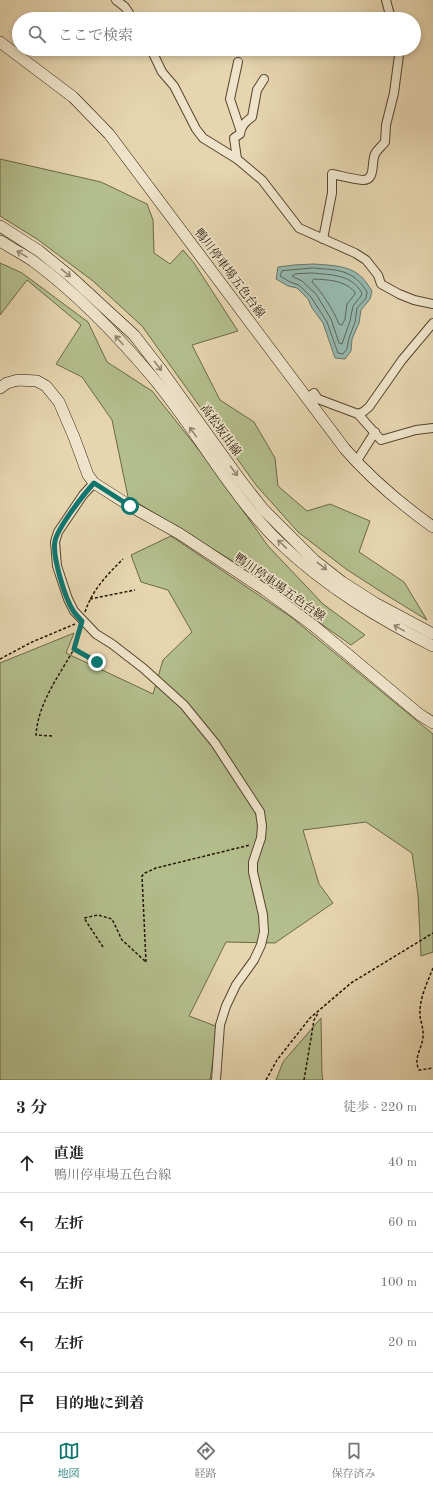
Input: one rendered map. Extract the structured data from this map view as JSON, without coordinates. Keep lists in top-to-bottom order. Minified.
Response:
{"streets":{"main road":["鴨川停車場五色台線","高松坂出線"]},"page":{"search":"ここで検索","heading":["3 分","徒歩 · 220 m"],"list":[["直進","鴨川停車場五色台線","40 m"],["左折","60 m"],["左折","100 m"],["左折","20 m"],"目的地に到着"],"nav":["地図","経路","保存済み"]}}
